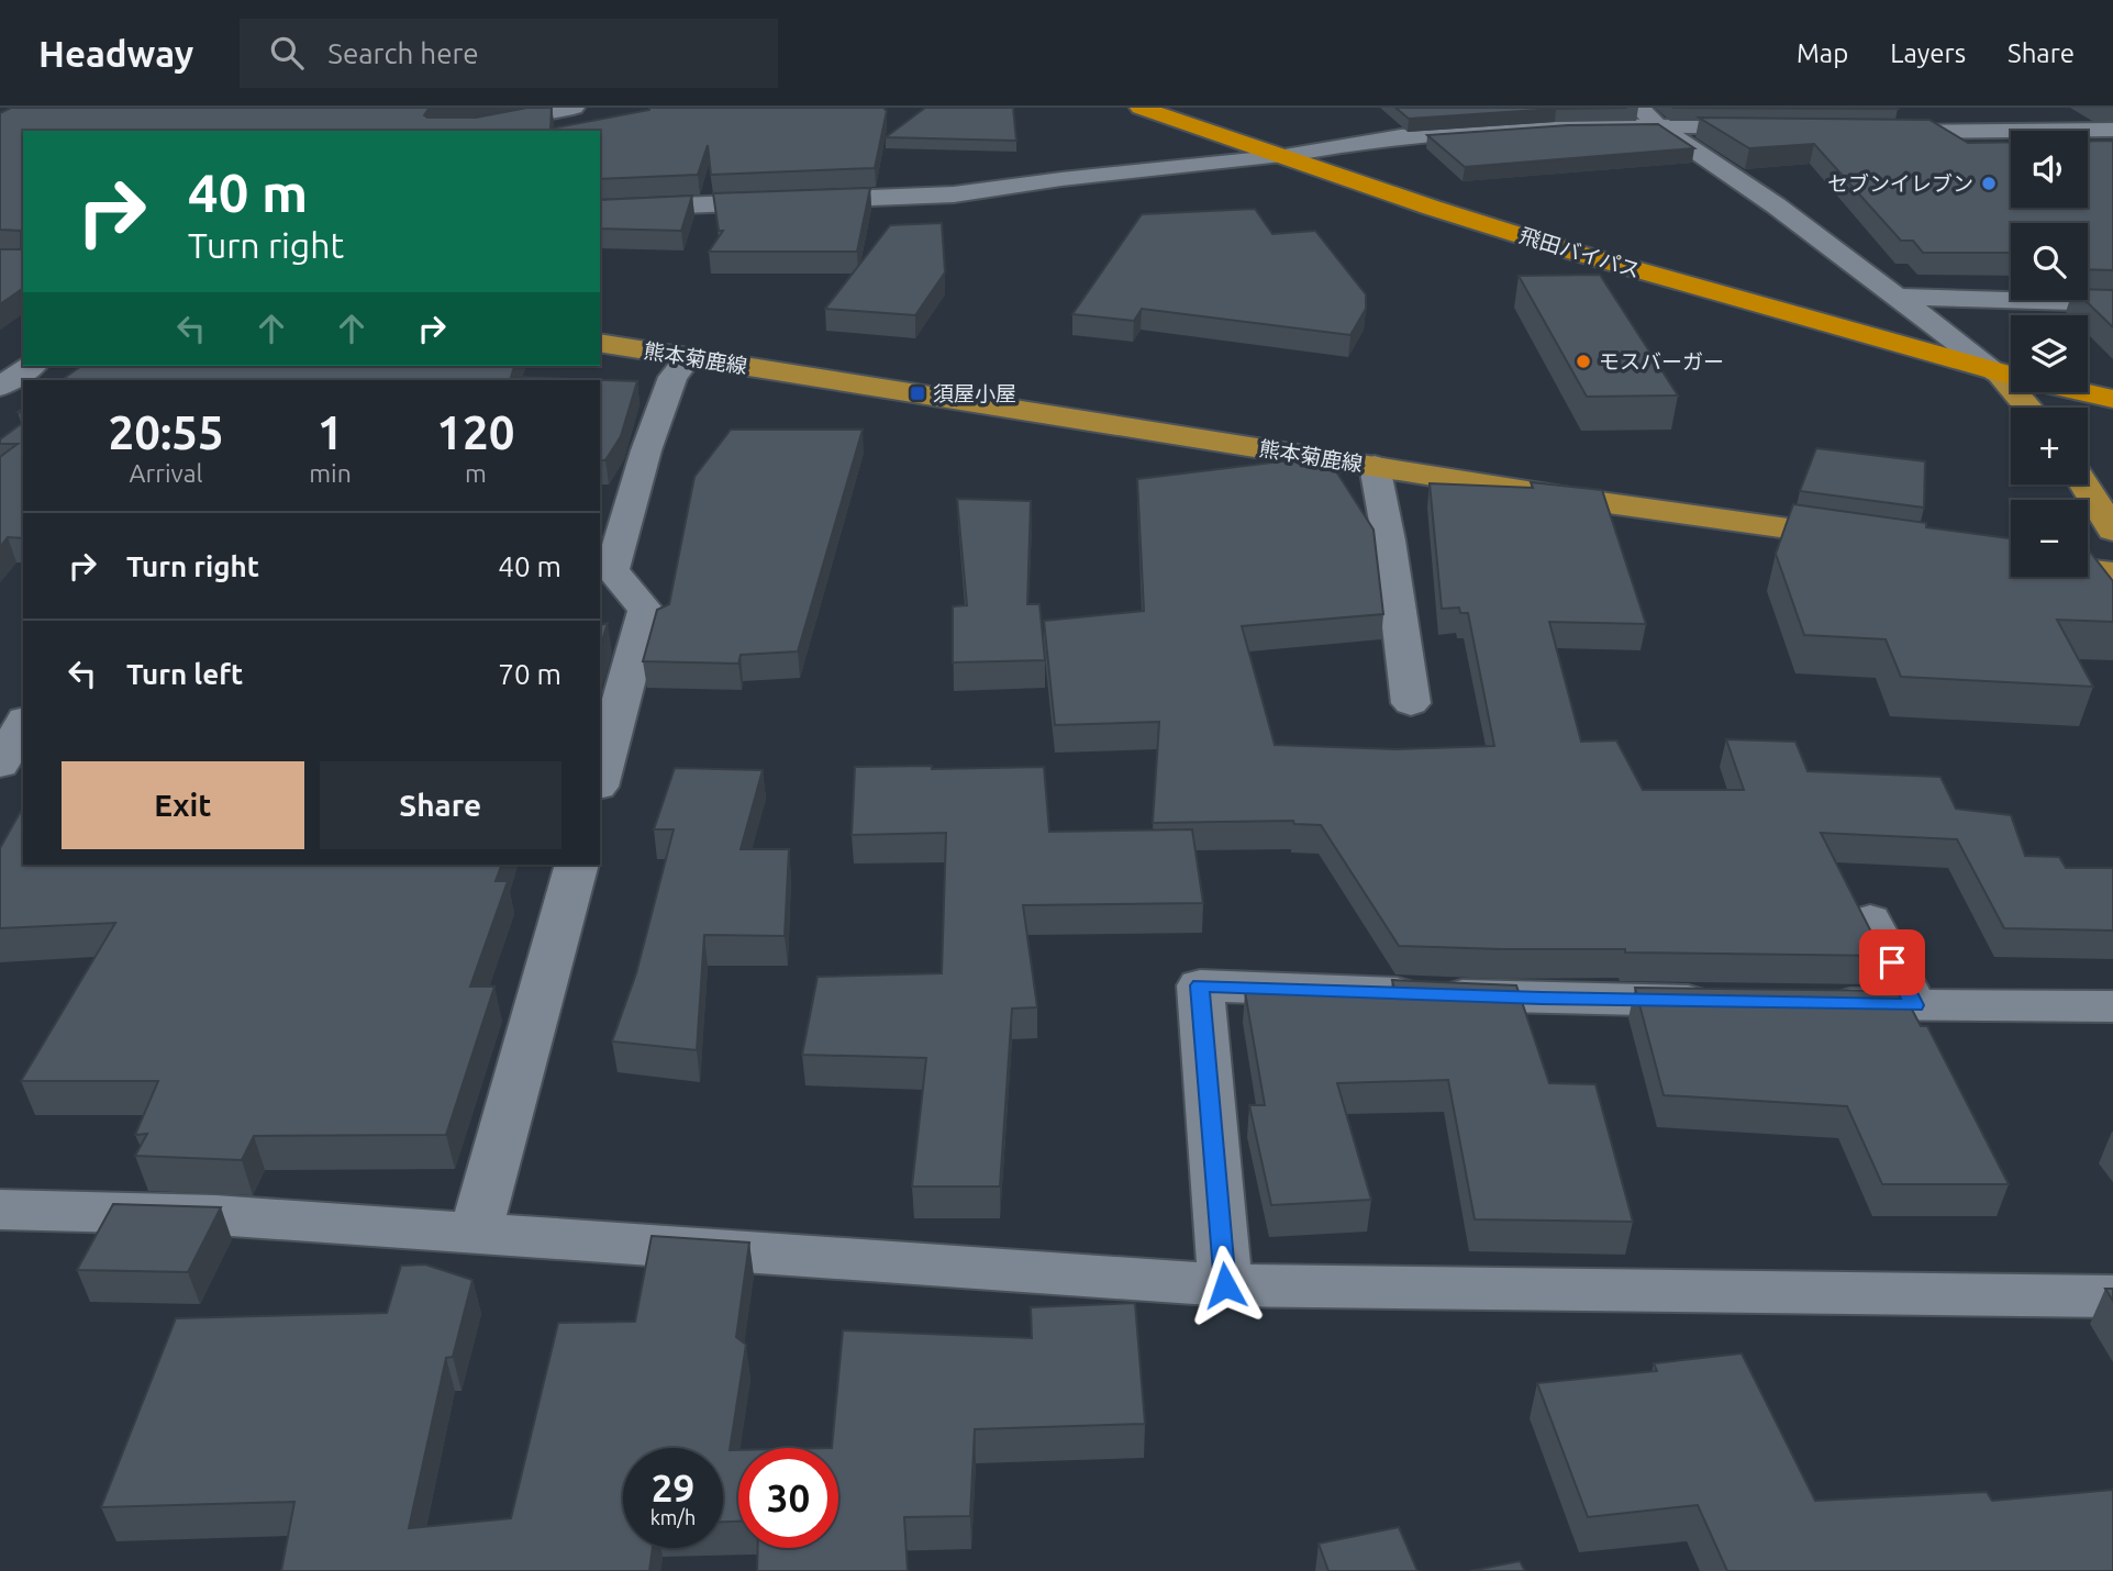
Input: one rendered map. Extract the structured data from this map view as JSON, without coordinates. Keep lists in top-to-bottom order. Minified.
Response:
{"streets":{"highway":["飛田バイパス"],"main road":["熊本菊鹿線"]},"places":{"other":["セブンイレブン","モスバーガー"],"transit":["須屋小屋"]},"page":{"header":"Headway","search":"Search here","nav":["Map","Layers","Share"],"map_buttons":["+","−"],"turn":["40 m","Turn right"],"eta":["20:55","Arrival","1","min","120","m"],"list":[{"name":"Turn right","value":"40 m"},{"name":"Turn left","value":"70 m"}],"buttons":["Exit","Share"],"speed":"29 km/h","limit":"30"}}
